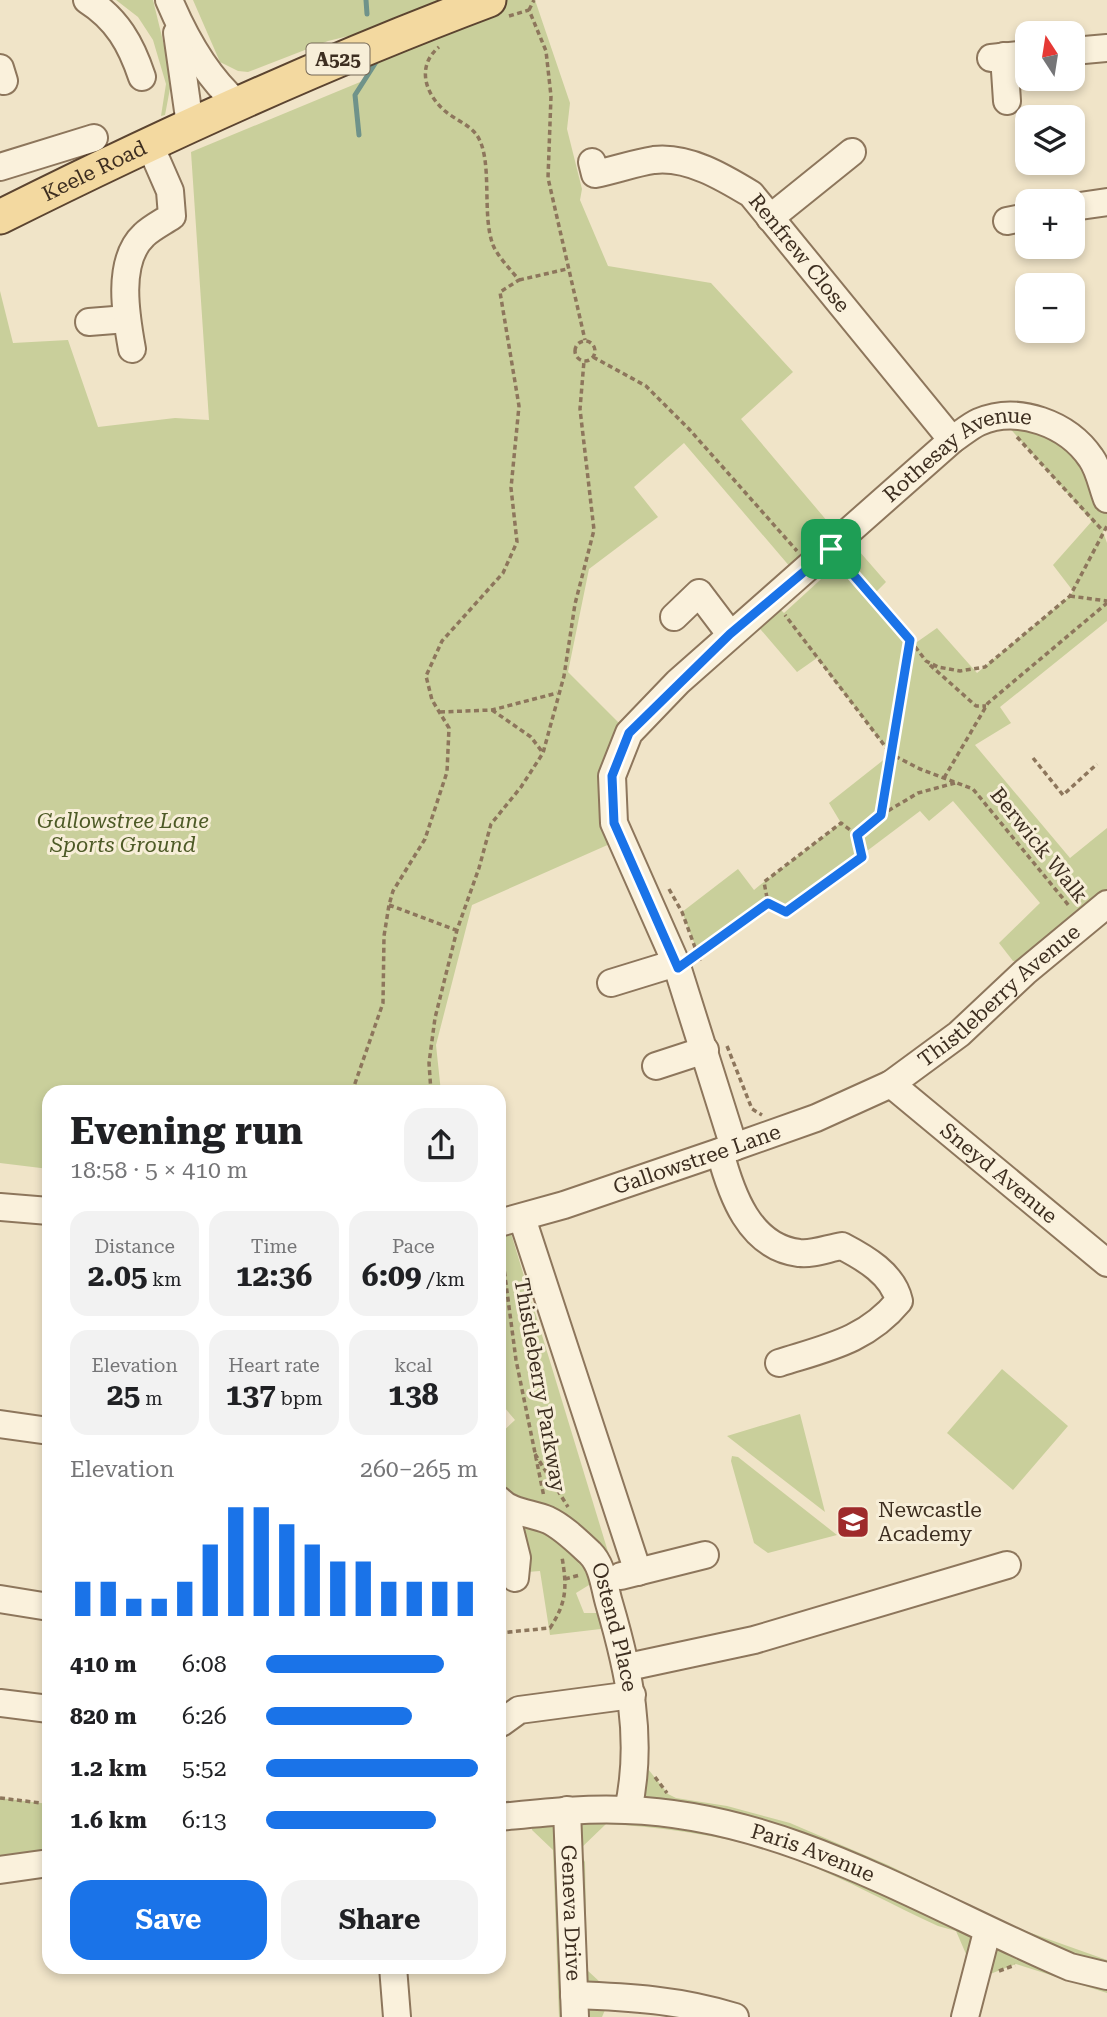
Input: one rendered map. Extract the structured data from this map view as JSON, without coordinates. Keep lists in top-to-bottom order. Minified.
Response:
{"streets":{"main road":["A525","Keele Road"],"street":["Renfrew Close","Rothesay Avenue","Thistleberry Avenue","Gallowstree Lane","Sneyd Avenue","Ostend Place","Paris Avenue","Geneva Drive"],"path":["Berwick Walk","Thistleberry Parkway"]},"crossings":[["Renfrew Close","Rothesay Avenue"],["Rothesay Avenue","Berwick Walk"],["Rothesay Avenue","Gallowstree Lane"],["Berwick Walk","Thistleberry Avenue"],["Thistleberry Avenue","Gallowstree Lane"],["Thistleberry Avenue","Sneyd Avenue"],["Gallowstree Lane","Sneyd Avenue"],["Thistleberry Parkway","Ostend Place"],["Ostend Place","Paris Avenue"],["Paris Avenue","Geneva Drive"]],"parks":["Gallowstree Lane Sports Ground"],"places":{"school or university":["Newcastle Academy"]},"north":"top","page":{"map_buttons":["+","−"],"heading":["Evening run","18:58 · 5 × 410 m"],"stats":[["Distance","2.05 km"],["Time","12:36"],["Pace","6:09 /km"],["Elevation","25 m"],["Heart rate","137 bpm"],["kcal","138"]],"chart":["Elevation","260–265 m"],"list":[{"name":"410 m","note":"6:08"},{"name":"820 m","note":"6:26"},{"name":"1.2 km","note":"5:52"},{"name":"1.6 km","note":"6:13"}],"buttons":["Save","Share"]}}
